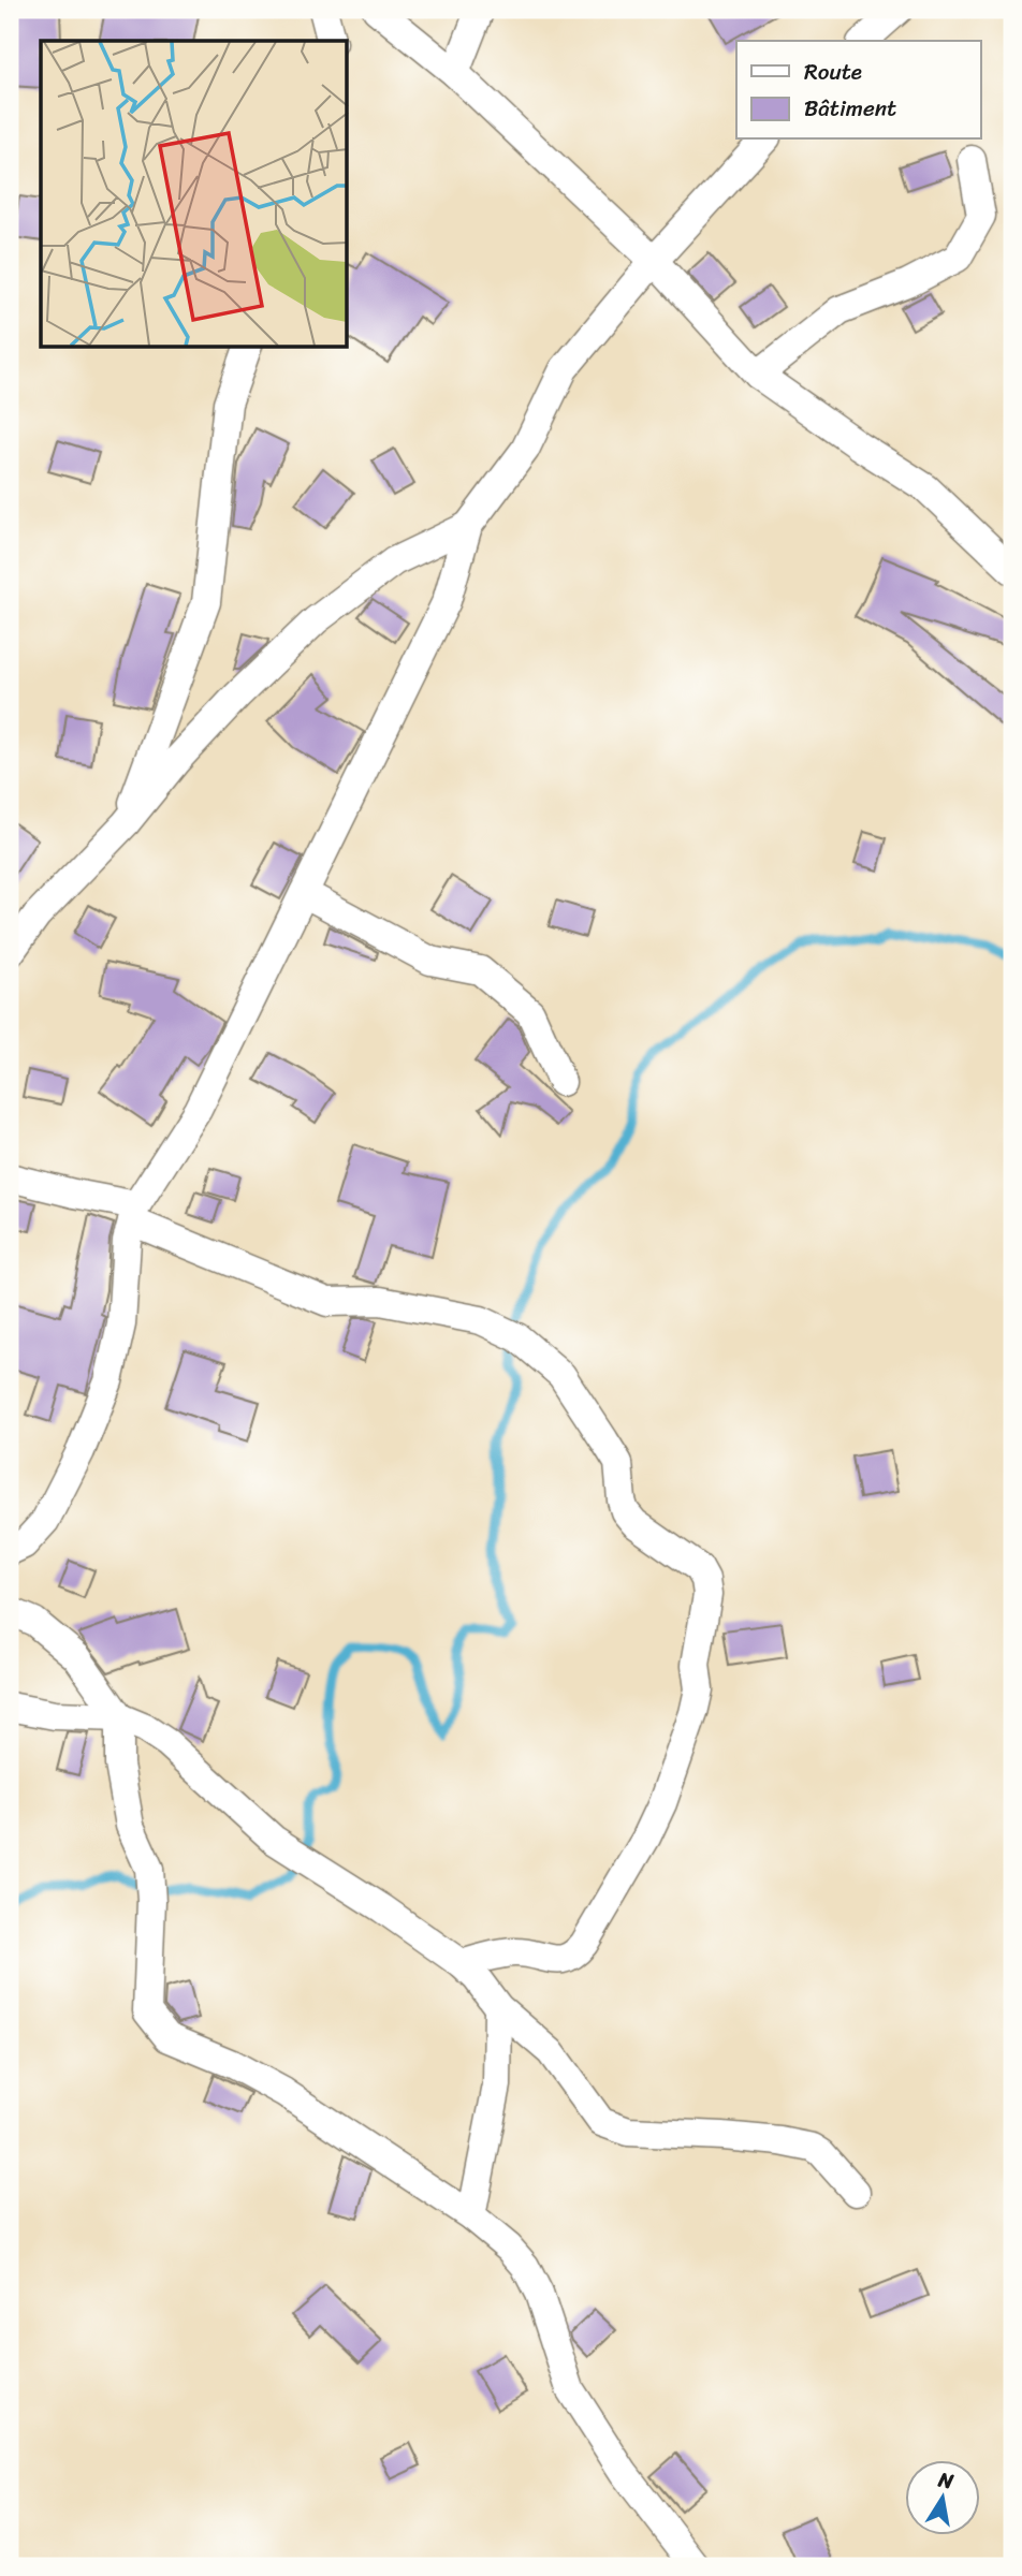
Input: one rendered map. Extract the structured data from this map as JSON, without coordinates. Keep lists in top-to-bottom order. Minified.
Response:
{"legend":["Route","Bâtiment"],"north":"top"}
